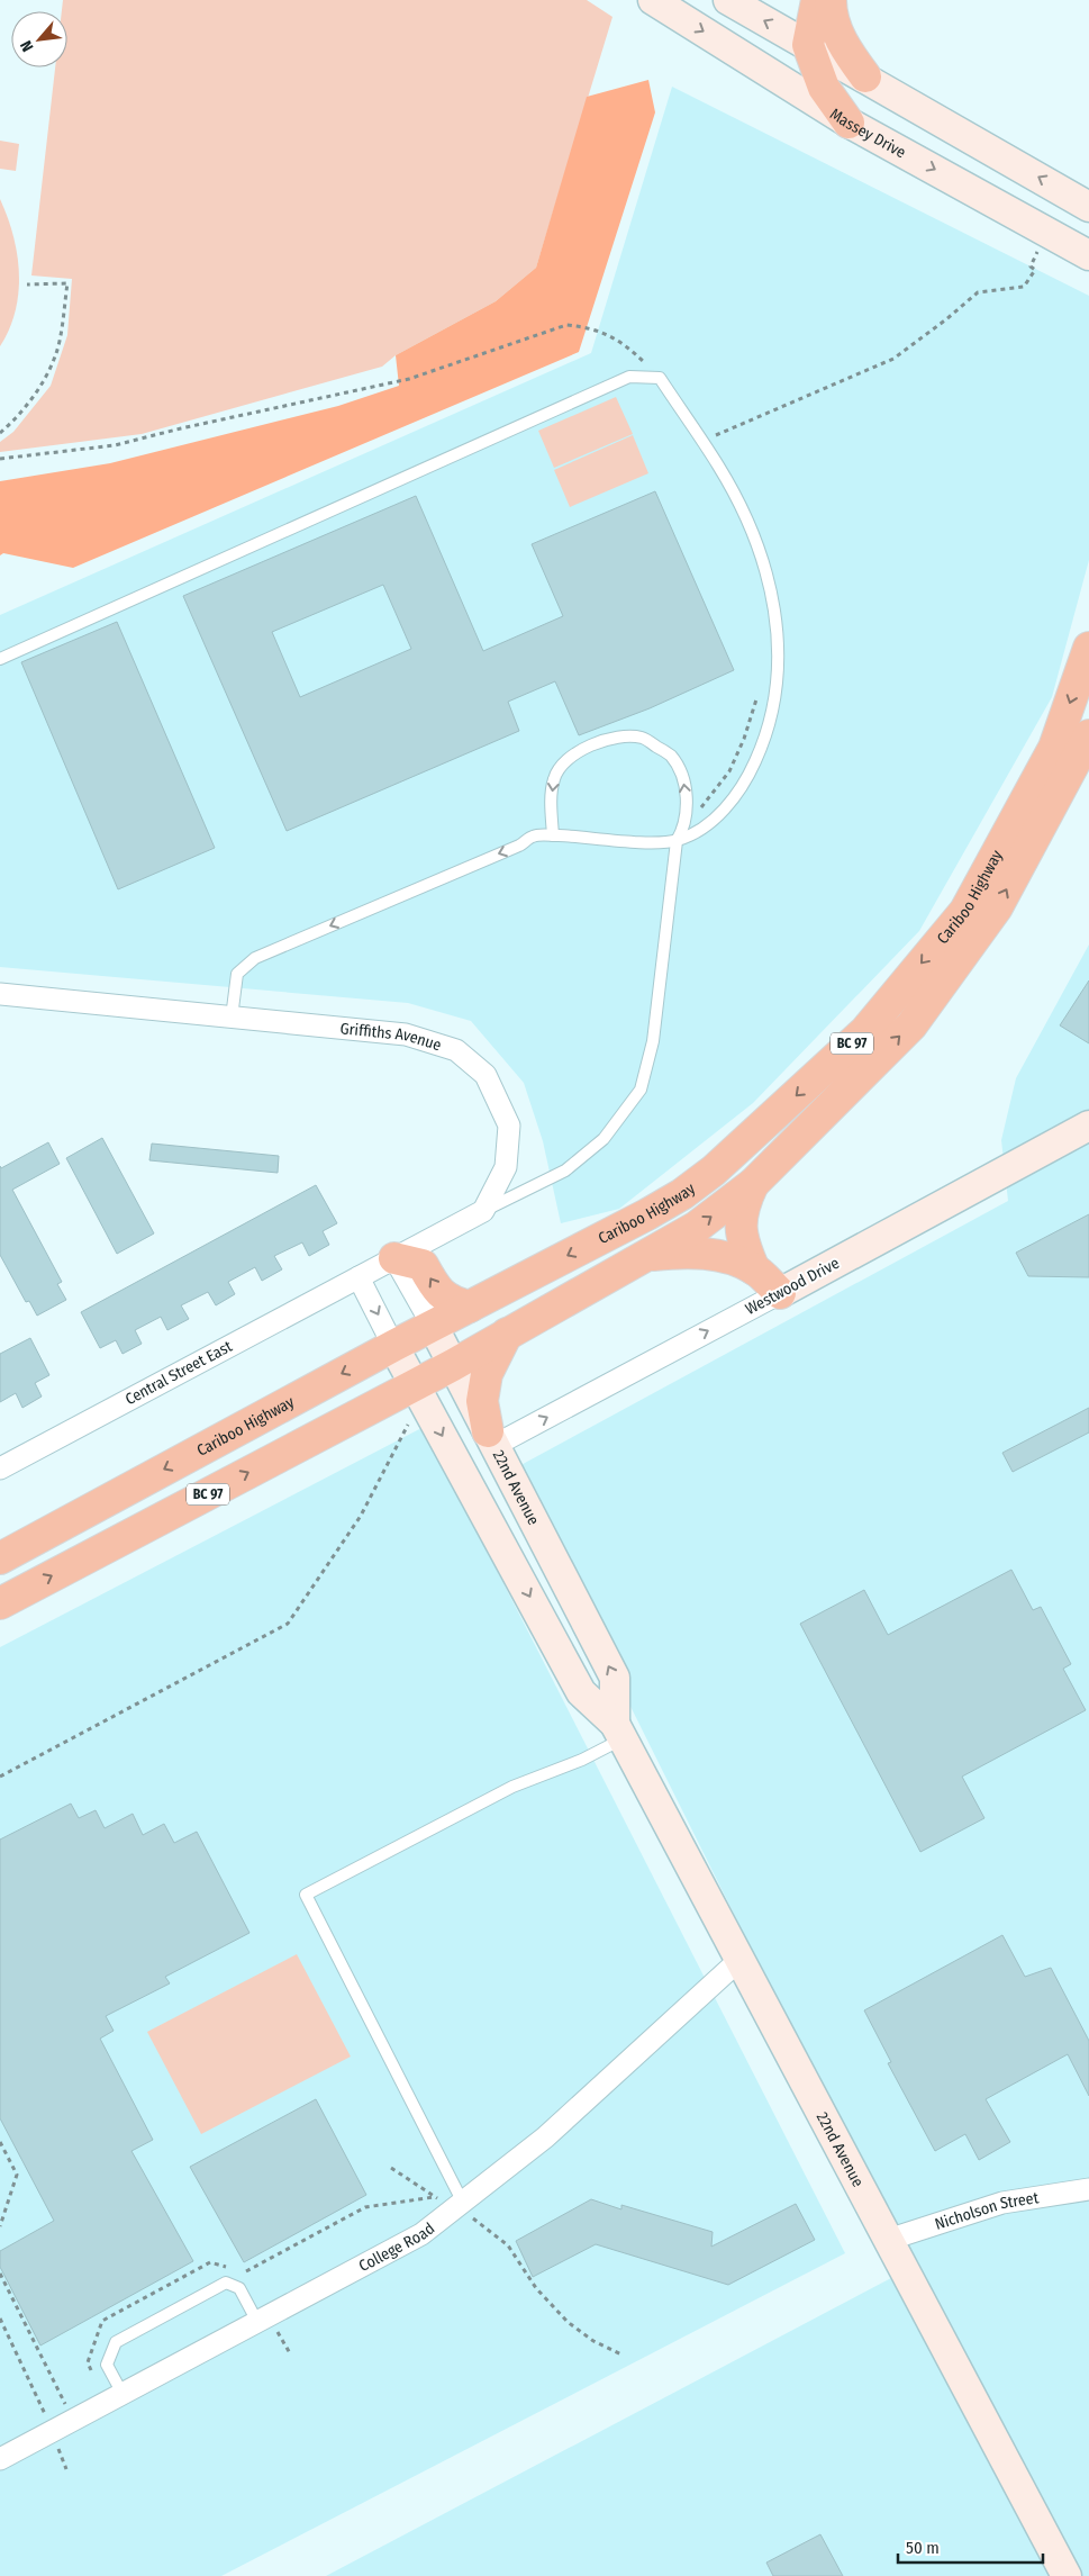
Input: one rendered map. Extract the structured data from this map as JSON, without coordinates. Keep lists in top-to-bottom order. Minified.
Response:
{"streets":{"highway":["Cariboo Highway","BC 97"],"street":["Massey Drive","Griffiths Avenue","Westwood Drive","Central Street East","22nd Avenue","Nicholson Street","College Road"]},"crossings":[["Cariboo Highway","22nd Avenue"],["Westwood Drive","22nd Avenue"],["Central Street East","22nd Avenue"],["22nd Avenue","Nicholson Street"],["22nd Avenue","College Road"]],"one_way":["Westwood Drive"],"scale_bar":"50 m","north":"bottom left"}
